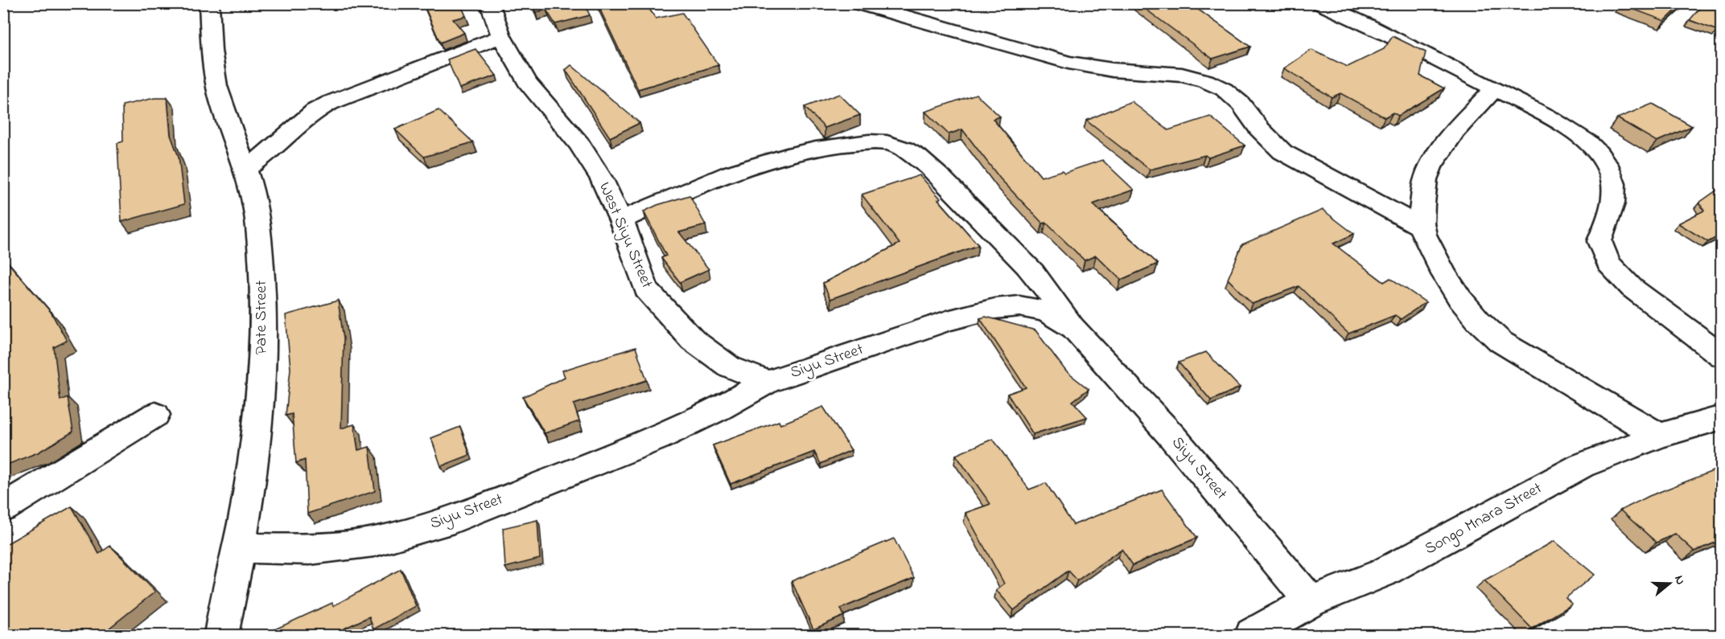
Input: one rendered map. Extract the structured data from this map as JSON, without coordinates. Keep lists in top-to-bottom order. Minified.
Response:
{"streets":{"street":["West Siyu Street","Pate Street","Siyu Street","Songo Mnara Street"]},"crossings":[["West Siyu Street","Siyu Street"],["Pate Street","Siyu Street"],["Siyu Street","Songo Mnara Street"]],"north":"right"}
